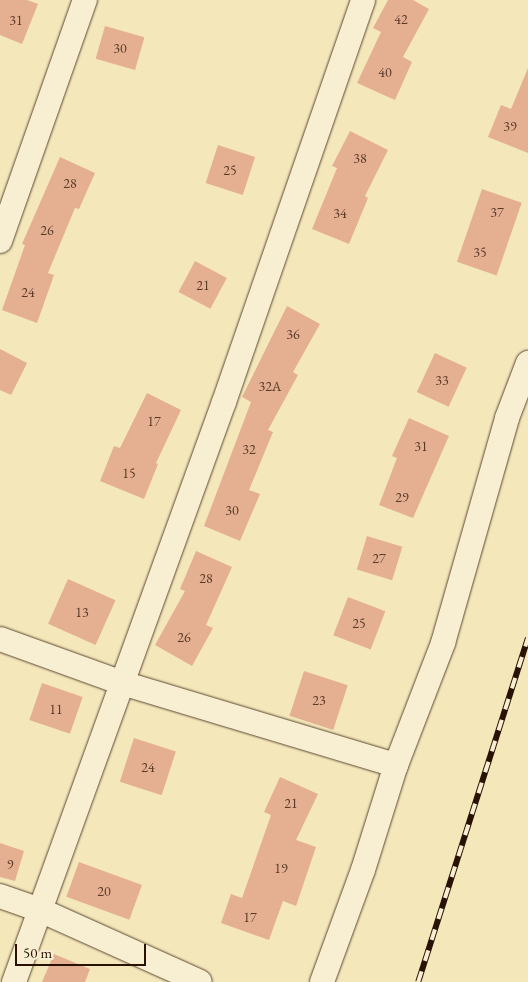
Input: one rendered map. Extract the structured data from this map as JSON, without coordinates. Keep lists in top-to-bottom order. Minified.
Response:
{"house_numbers":["42","31","30","40","39","38","25","28","37","34","26","35","21","24","36","33","32А","17","31","32","15","29","30","27","28","13","25","26","23","11","24","21","9","19","20","17"],"scale_bar":"50 m"}
